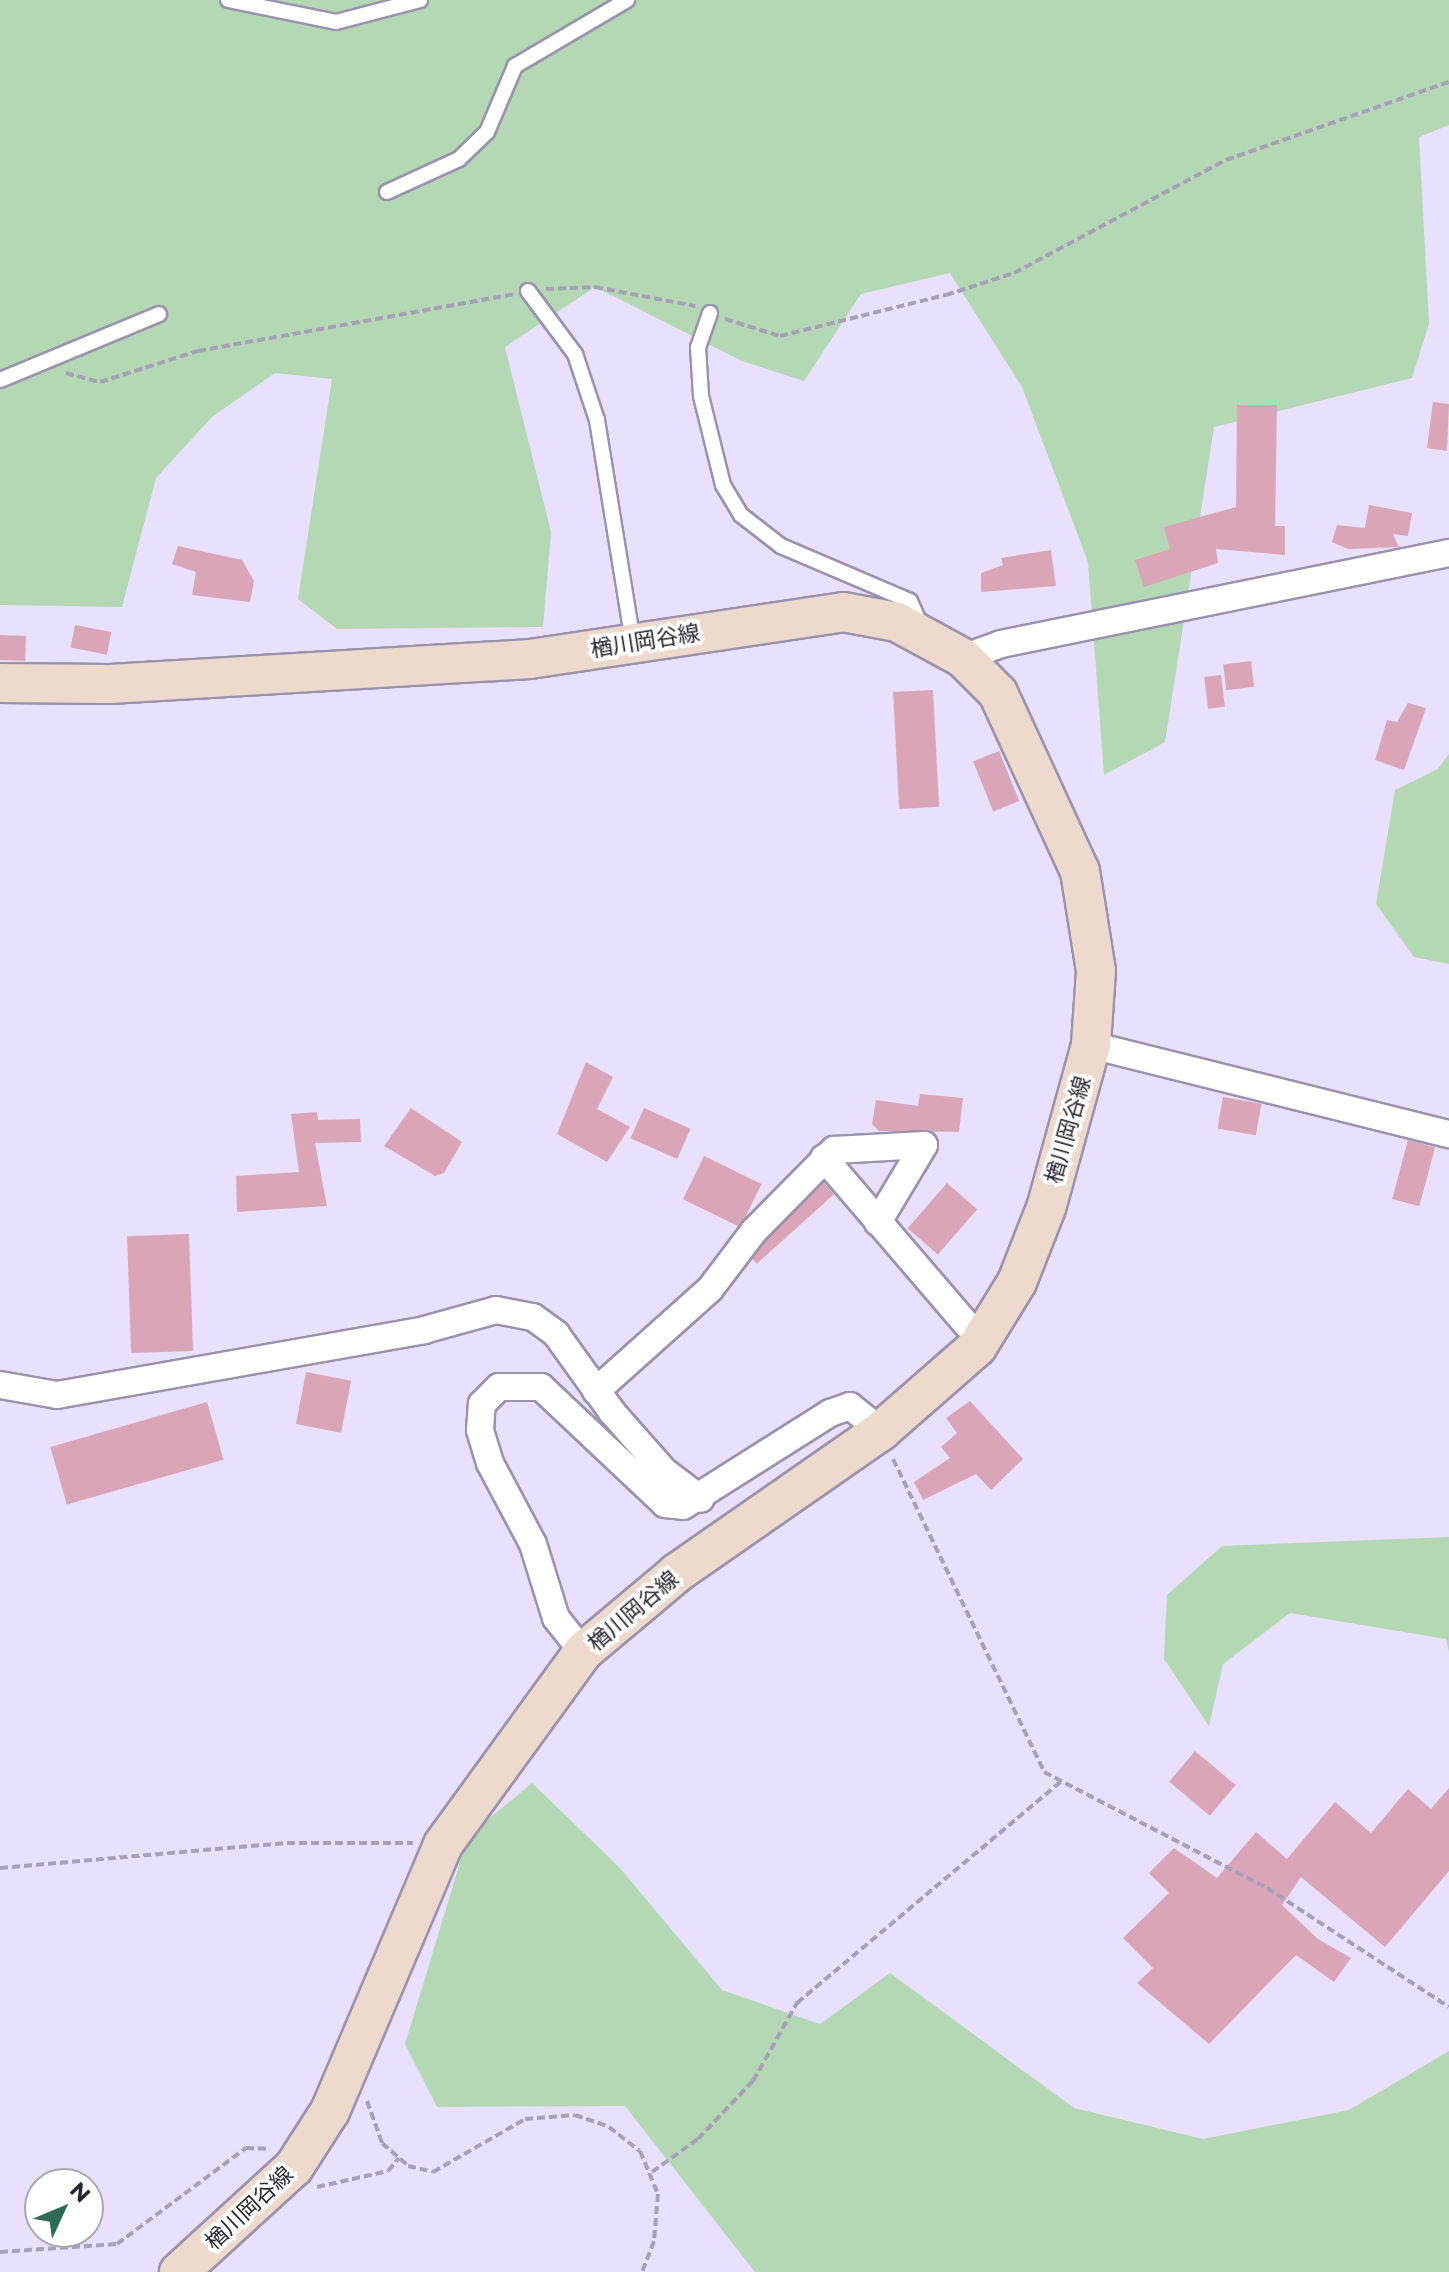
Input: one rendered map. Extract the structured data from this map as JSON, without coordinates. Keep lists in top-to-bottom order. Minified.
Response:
{"streets":{"main road":["楢川岡谷線"]},"north":"top right"}
